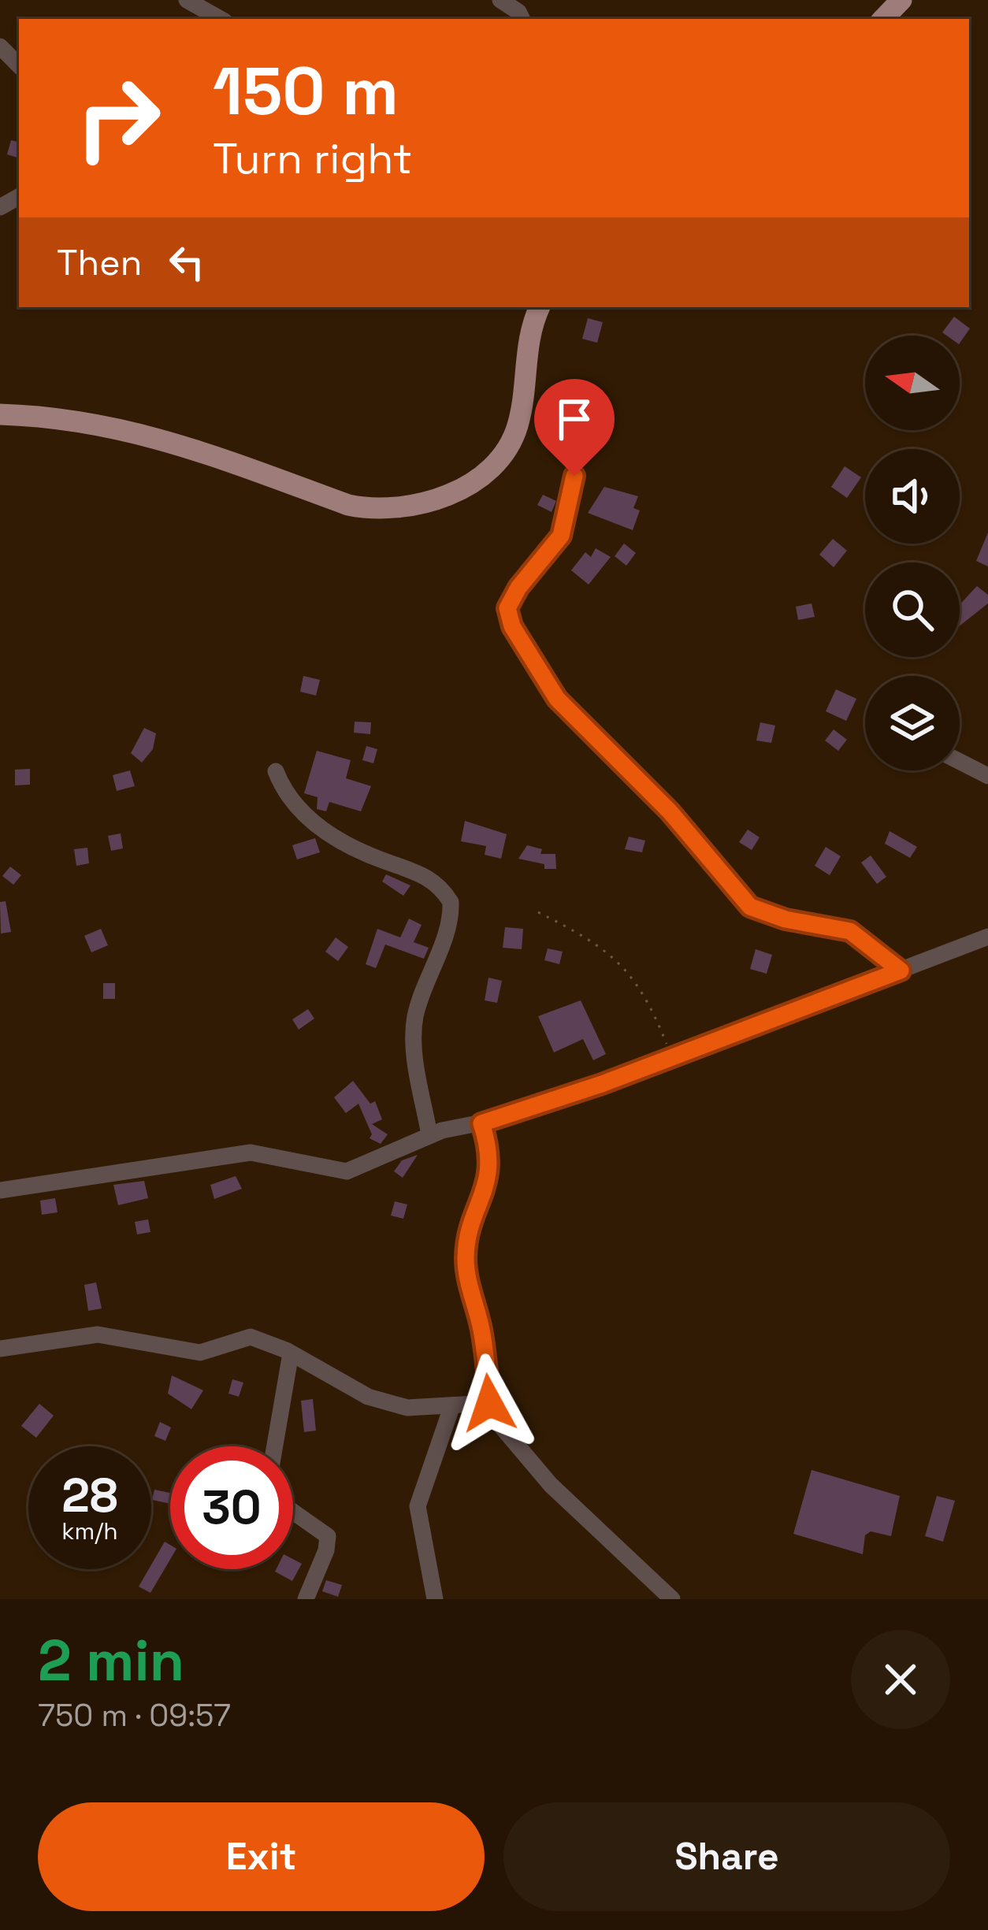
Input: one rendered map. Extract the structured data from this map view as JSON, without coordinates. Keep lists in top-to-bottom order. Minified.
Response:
{"north":"left","page":{"turn":["150 m","Turn right"],"then":"Then","speed":"28 km/h","limit":"30","heading":["2 min","750 m · 09:57"],"buttons":["Exit","Share"]}}
